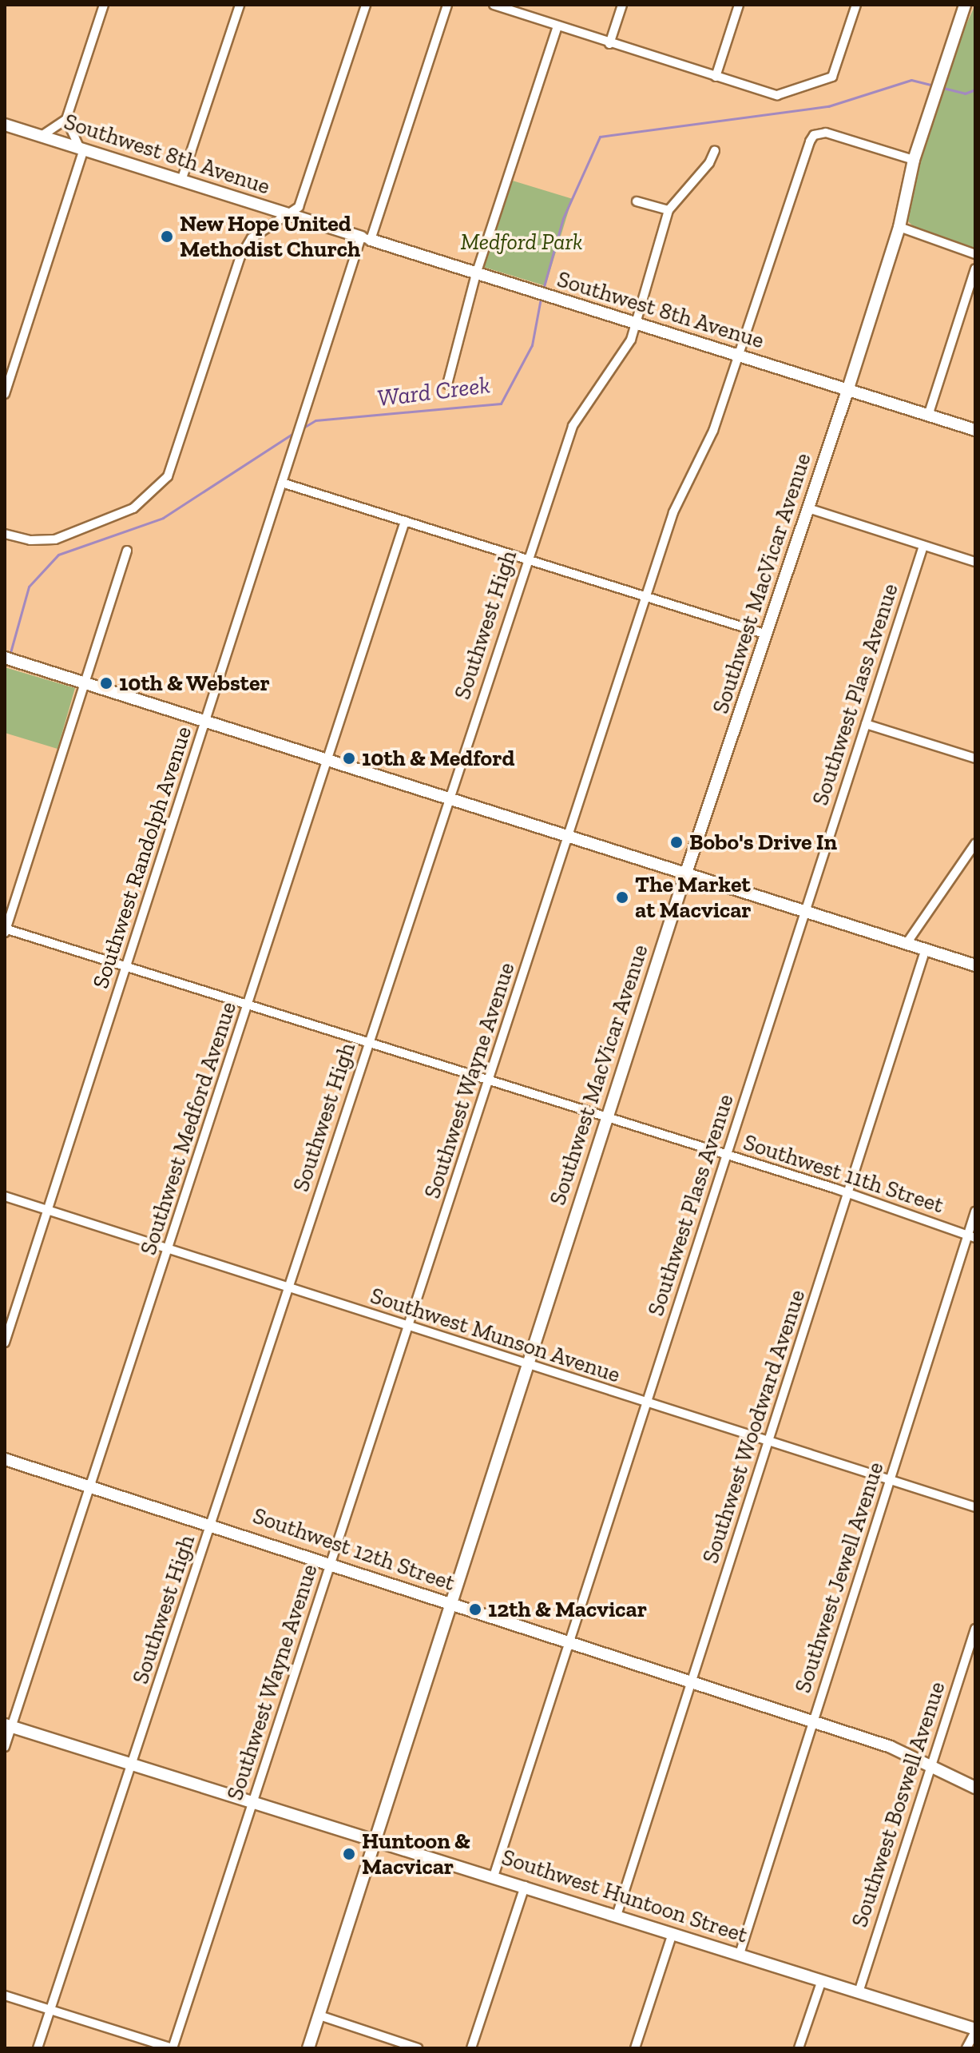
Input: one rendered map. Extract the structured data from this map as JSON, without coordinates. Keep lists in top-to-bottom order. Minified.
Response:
{"streets":{"street":["Southwest 8th Avenue","Southwest MacVicar Avenue","Southwest High","Southwest Plass Avenue","Southwest Randolph Avenue","Southwest Wayne Avenue","Southwest Medford Avenue","Southwest 11th Street","Southwest Munson Avenue","Southwest Woodward Avenue","Southwest 12th Street","Southwest Jewell Avenue","Southwest Boswell Avenue","Southwest Huntoon Street"]},"crossings":[["Southwest 8th Avenue","Southwest MacVicar Avenue"],["Southwest 8th Avenue","Southwest High"],["Southwest 8th Avenue","Southwest Randolph Avenue"],["Southwest 8th Avenue","Southwest Wayne Avenue"],["Southwest MacVicar Avenue","Southwest Wayne Avenue"],["Southwest MacVicar Avenue","Southwest 11th Street"],["Southwest MacVicar Avenue","Southwest Munson Avenue"],["Southwest MacVicar Avenue","Southwest 12th Street"],["Southwest MacVicar Avenue","Southwest Huntoon Street"],["Southwest High","Southwest 11th Street"],["Southwest High","Southwest Munson Avenue"],["Southwest High","Southwest 12th Street"],["Southwest High","Southwest Huntoon Street"],["Southwest Plass Avenue","Southwest 11th Street"],["Southwest Plass Avenue","Southwest Munson Avenue"],["Southwest Plass Avenue","Southwest 12th Street"],["Southwest Plass Avenue","Southwest Huntoon Street"],["Southwest Randolph Avenue","Southwest 11th Street"],["Southwest Randolph Avenue","Southwest Munson Avenue"],["Southwest Wayne Avenue","Southwest 11th Street"],["Southwest Wayne Avenue","Southwest Munson Avenue"],["Southwest Wayne Avenue","Southwest 12th Street"],["Southwest Wayne Avenue","Southwest Huntoon Street"],["Southwest Medford Avenue","Southwest 11th Street"],["Southwest Medford Avenue","Southwest Munson Avenue"],["Southwest Medford Avenue","Southwest 12th Street"],["Southwest Medford Avenue","Southwest Huntoon Street"],["Southwest 11th Street","Southwest Woodward Avenue"],["Southwest 11th Street","Southwest Jewell Avenue"],["Southwest Munson Avenue","Southwest Woodward Avenue"],["Southwest Munson Avenue","Southwest Jewell Avenue"],["Southwest Woodward Avenue","Southwest 12th Street"],["Southwest Woodward Avenue","Southwest Huntoon Street"],["Southwest 12th Street","Southwest Jewell Avenue"],["Southwest 12th Street","Southwest Boswell Avenue"],["Southwest Jewell Avenue","Southwest Huntoon Street"],["Southwest Boswell Avenue","Southwest Huntoon Street"]],"water":["Ward Creek"],"parks":["Medford Park"],"places":["New Hope United Methodist Church","10th & Webster","10th & Medford","Bobo's Drive In","The Market at Macvicar","12th & Macvicar","Huntoon & Macvicar"]}
